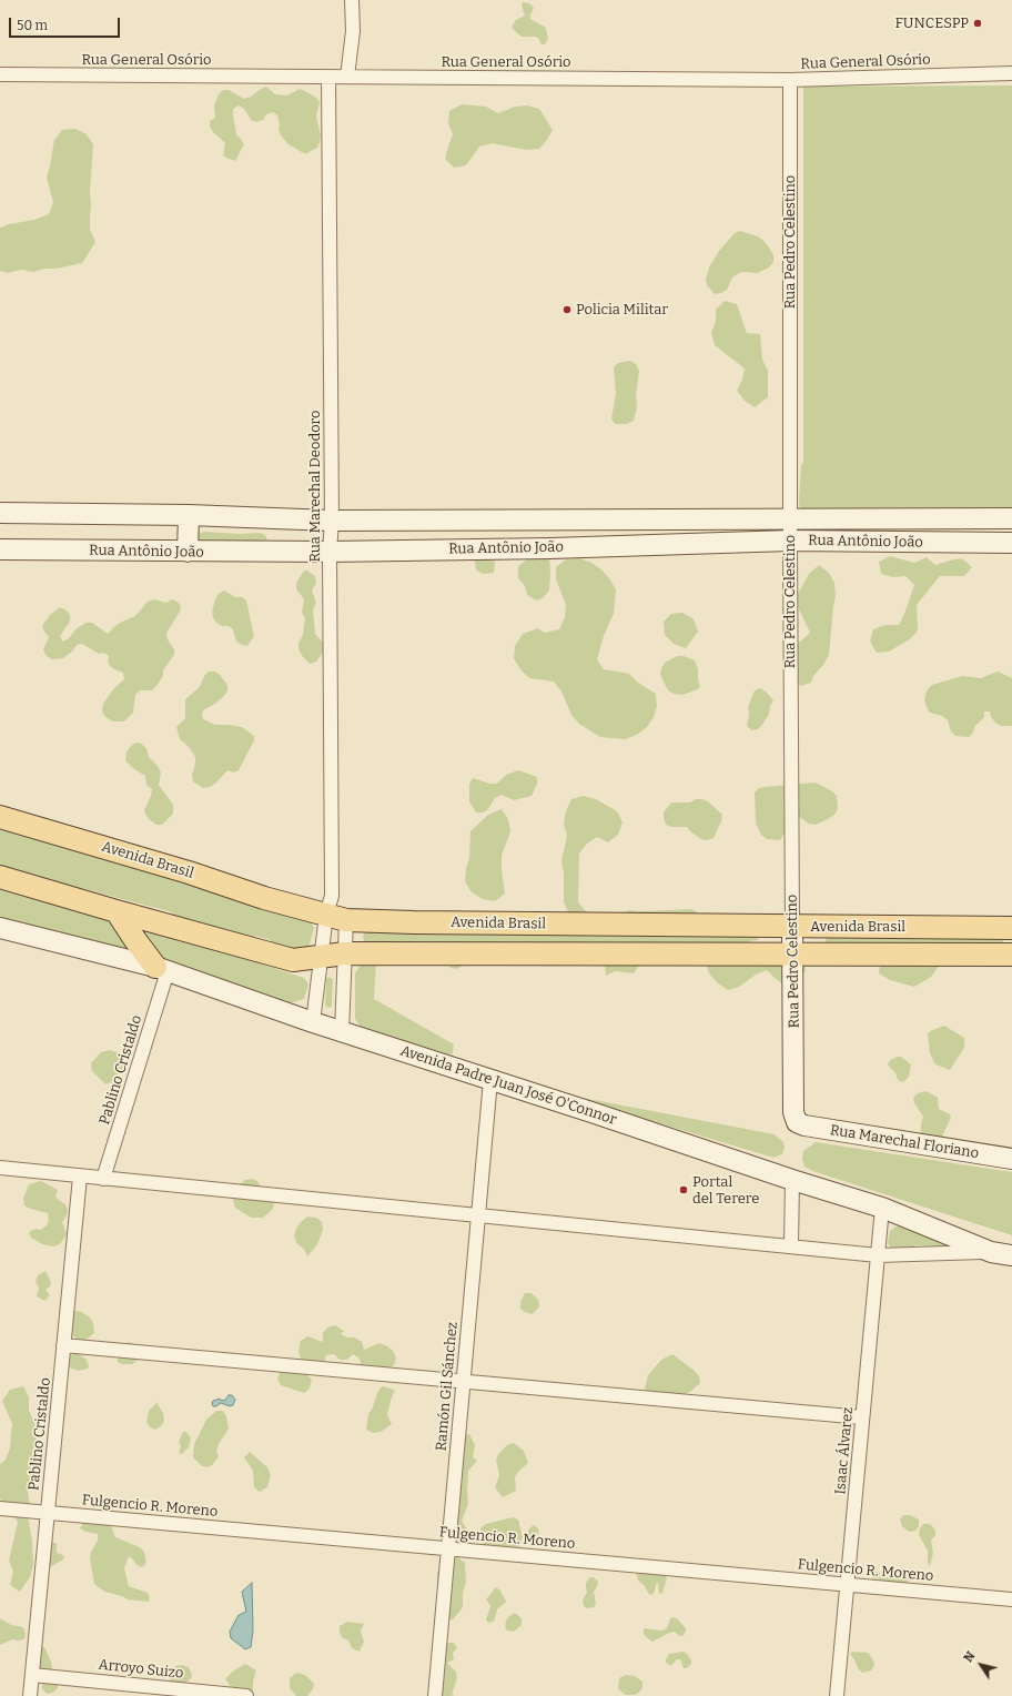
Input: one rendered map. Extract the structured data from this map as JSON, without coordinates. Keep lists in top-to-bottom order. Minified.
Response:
{"streets":{"main road":["Rua Pedro Celestino","Rua Antônio João","Avenida Brasil","Avenida Padre Juan José O'Connor","Rua Marechal Floriano"],"street":["Rua General Osório","Rua Marechal Deodoro","Pablino Cristaldo","Ramón Gil Sánchez","Isaac Álvarez","Fulgencio R. Moreno","Arroyo Suizo"]},"crossings":[["Rua General Osório","Rua Pedro Celestino"],["Rua General Osório","Rua Marechal Deodoro"],["Rua Pedro Celestino","Rua Antônio João"],["Rua Pedro Celestino","Avenida Brasil"],["Rua Pedro Celestino","Rua Marechal Floriano"],["Rua Marechal Deodoro","Rua Antônio João"],["Rua Marechal Deodoro","Avenida Brasil"],["Rua Marechal Deodoro","Avenida Padre Juan José O'Connor"],["Pablino Cristaldo","Avenida Padre Juan José O'Connor"],["Pablino Cristaldo","Fulgencio R. Moreno"],["Pablino Cristaldo","Arroyo Suizo"],["Avenida Padre Juan José O'Connor","Ramón Gil Sánchez"],["Avenida Padre Juan José O'Connor","Isaac Álvarez"],["Ramón Gil Sánchez","Fulgencio R. Moreno"],["Isaac Álvarez","Fulgencio R. Moreno"]],"places":["FUNCESPP","Policia Militar","Portal del Terere"],"scale_bar":"50 m","north":"top left"}
